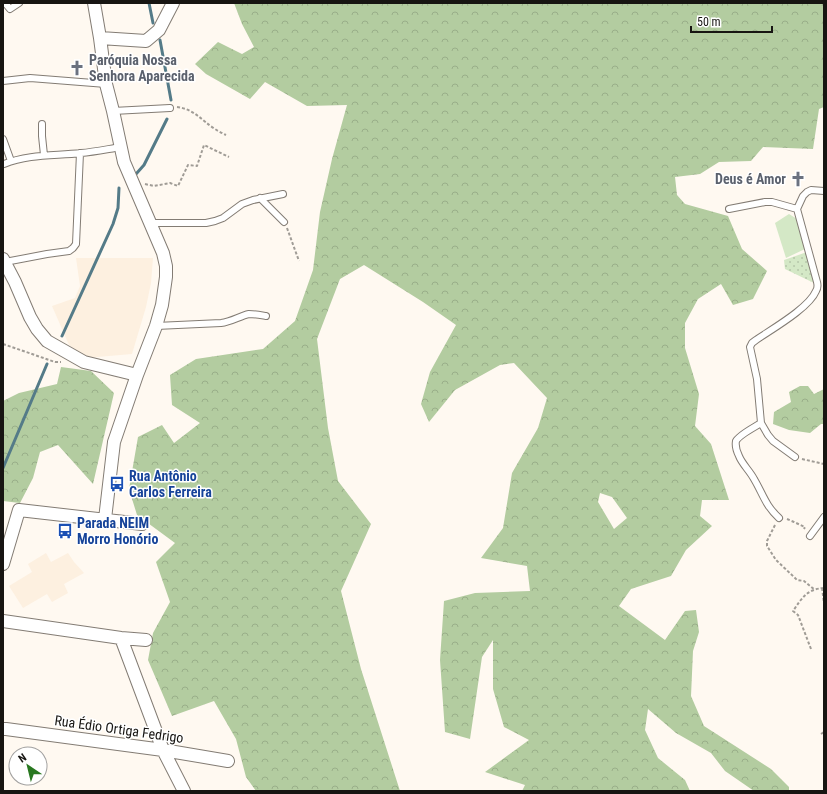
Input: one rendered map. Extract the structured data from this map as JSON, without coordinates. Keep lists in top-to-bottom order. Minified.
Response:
{"streets":{"street":["Rua Édio Ortiga Fedrigo"]},"places":{"church":["Paróquia Nossa Senhora Aparecida","Deus é Amor"],"bus stop":["Rua Antônio Carlos Ferreira","Parada NEIM Morro Honório"]},"scale_bar":"50 m","north":"top left"}
